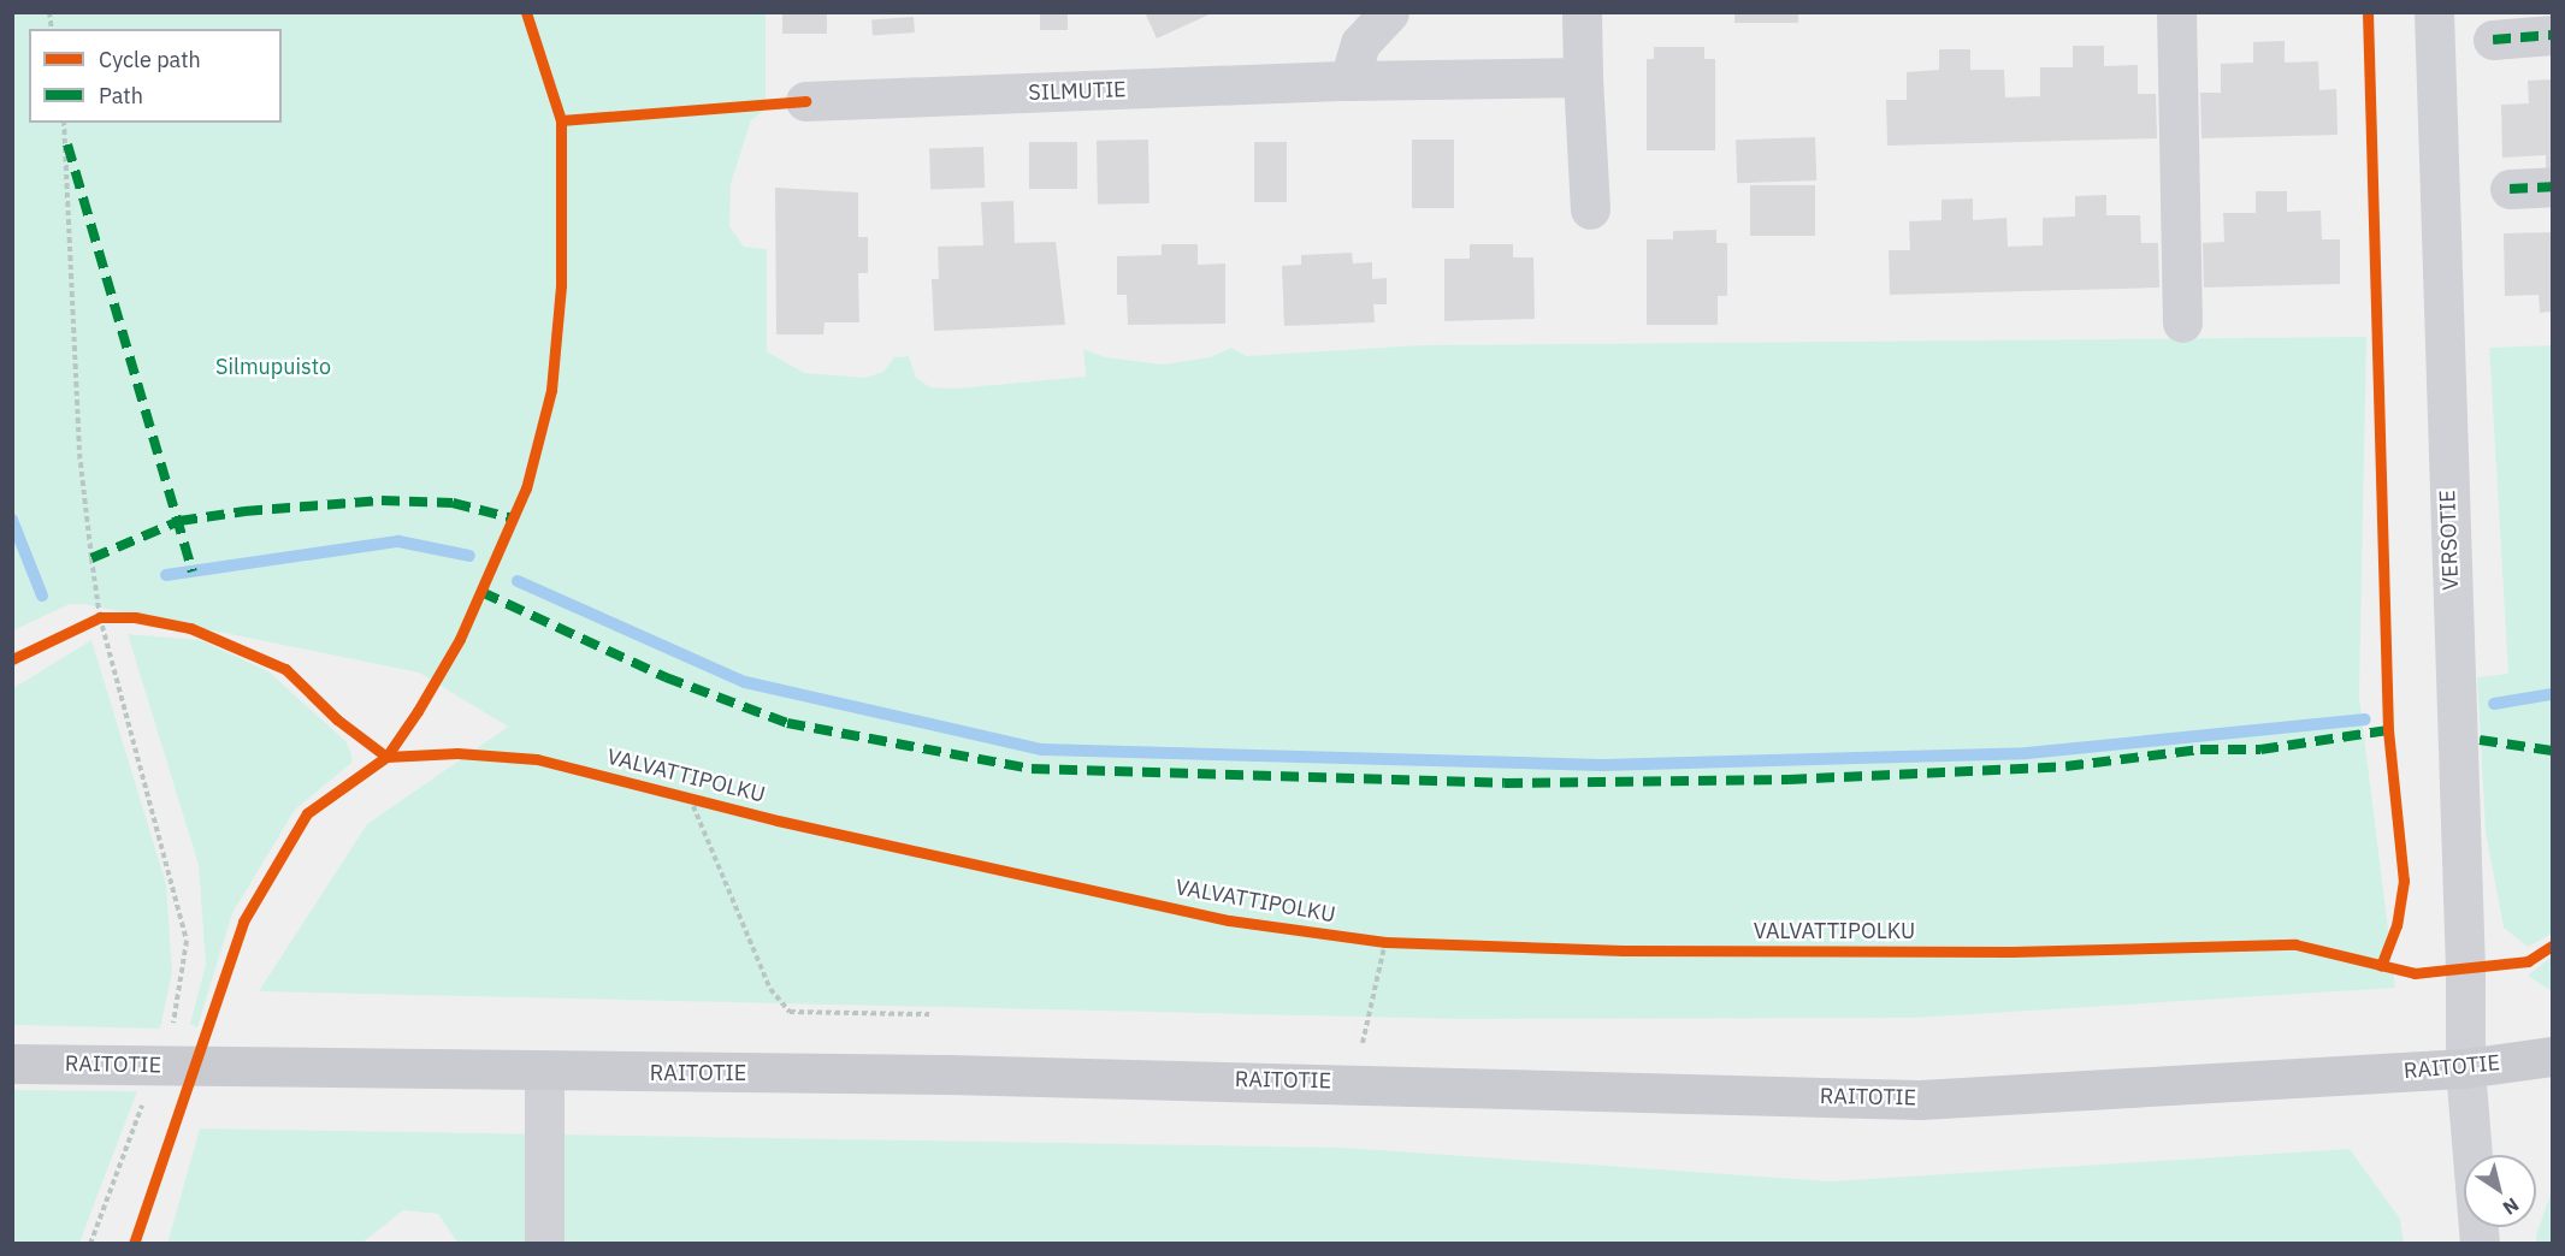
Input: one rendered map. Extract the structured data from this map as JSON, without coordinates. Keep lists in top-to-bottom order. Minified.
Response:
{"streets":{"main road":["RAITOTIE"],"street":["SILMUTIE","VERSOTIE"],"cycle path":["VALVATTIPOLKU"]},"crossings":[["VERSOTIE","RAITOTIE"]],"parks":["Silmupuisto"],"legend":["Cycle path","Path"],"north":"bottom right"}
